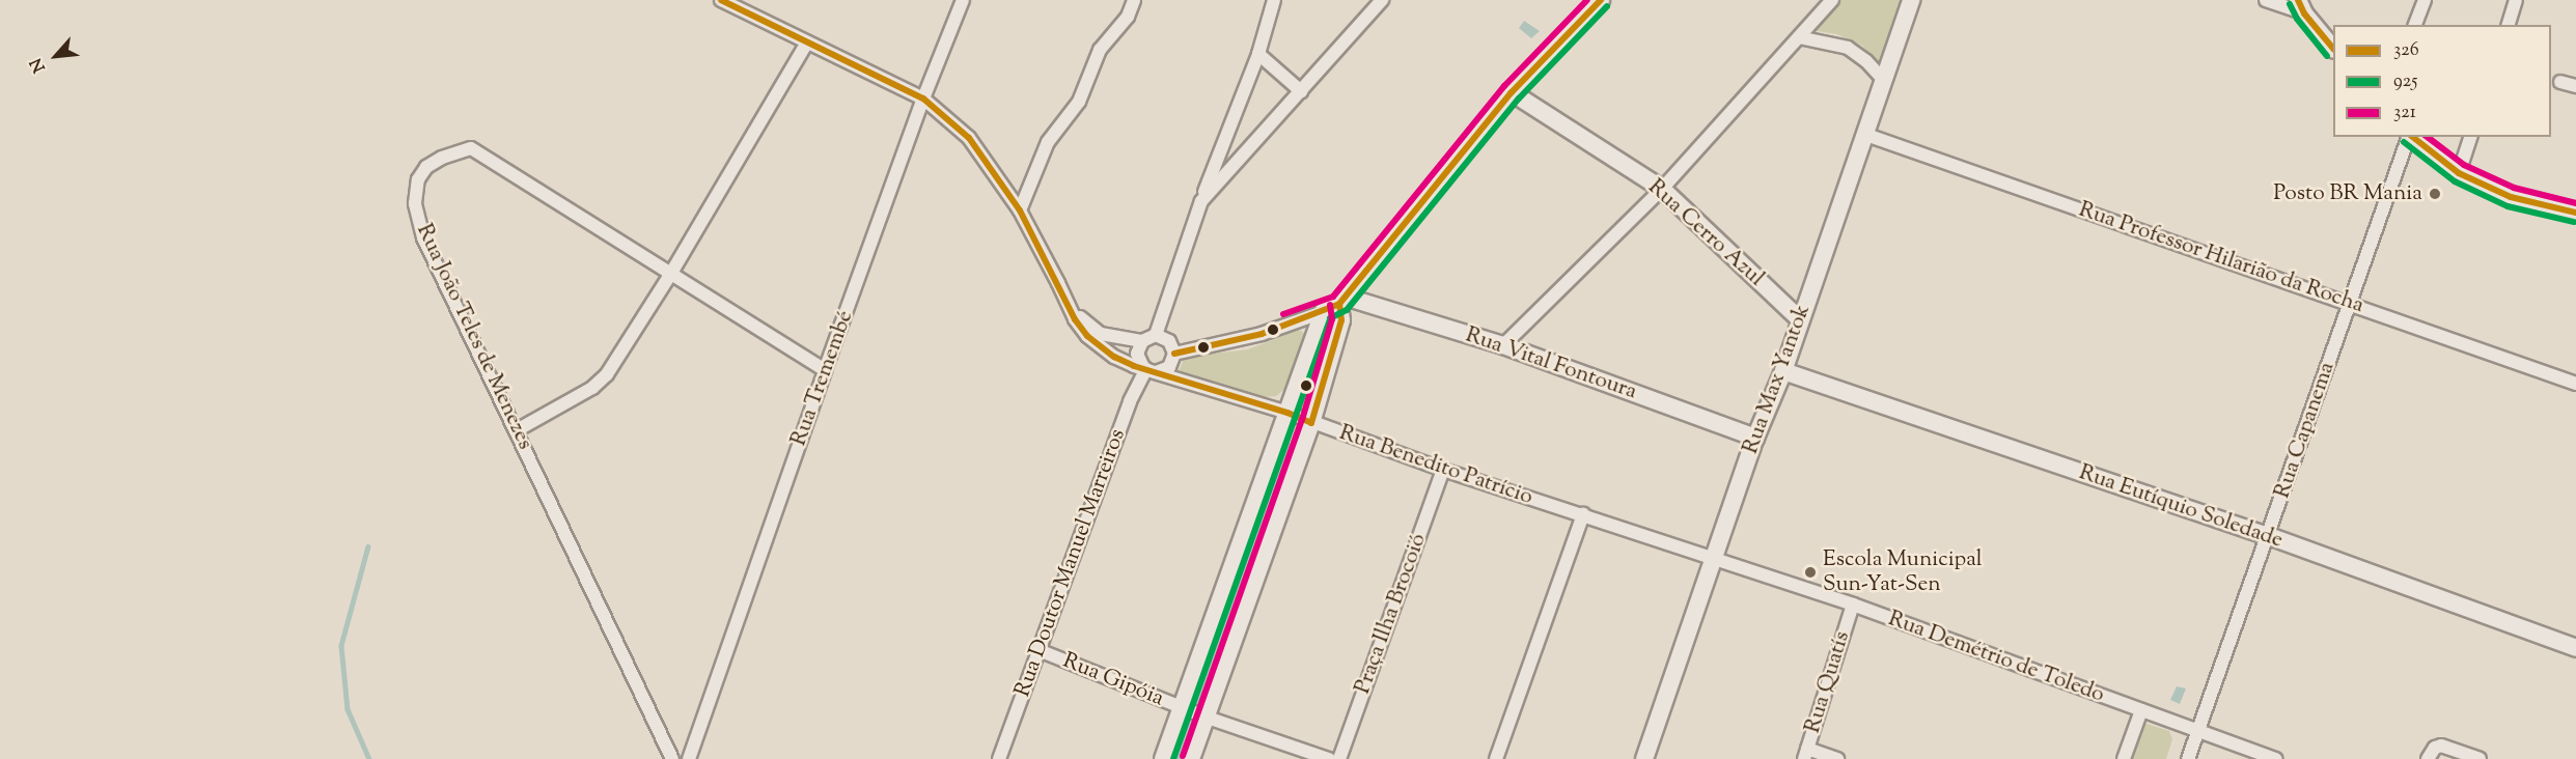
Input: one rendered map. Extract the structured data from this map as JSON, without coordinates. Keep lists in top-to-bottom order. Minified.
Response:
{"streets":{"street":["Rua Cerro Azul","Rua Professor Hilarião da Rocha","Rua João Teles de Menezes","Rua Vital Fontoura","Rua Tremembé","Rua Max Yantok","Rua Capanema","Rua Benedito Patrício","Rua Eutíquio Soledade","Rua Doutor Manuel Marreiros","Praça Ilha Brocoió","Rua Demétrio de Toledo","Rua Gipóia","Rua Quatís"]},"crossings":[["Rua Cerro Azul","Rua Max Yantok"],["Rua Professor Hilarião da Rocha","Rua Max Yantok"],["Rua Professor Hilarião da Rocha","Rua Capanema"],["Rua João Teles de Menezes","Rua Tremembé"],["Rua Vital Fontoura","Rua Max Yantok"],["Rua Tremembé","Rua Benedito Patrício"],["Rua Max Yantok","Rua Benedito Patrício"],["Rua Max Yantok","Rua Eutíquio Soledade"],["Rua Max Yantok","Rua Demétrio de Toledo"],["Rua Capanema","Rua Eutíquio Soledade"],["Rua Capanema","Rua Demétrio de Toledo"],["Rua Benedito Patrício","Rua Doutor Manuel Marreiros"],["Rua Benedito Patrício","Praça Ilha Brocoió"],["Rua Benedito Patrício","Rua Demétrio de Toledo"],["Rua Doutor Manuel Marreiros","Rua Gipóia"],["Rua Demétrio de Toledo","Rua Quatís"]],"places":["Posto BR Mania","Escola Municipal Sun-Yat-Sen"],"lines":["transit line 326","transit line 321","transit line 925"],"legend":["326","925","321"],"north":"bottom left"}
